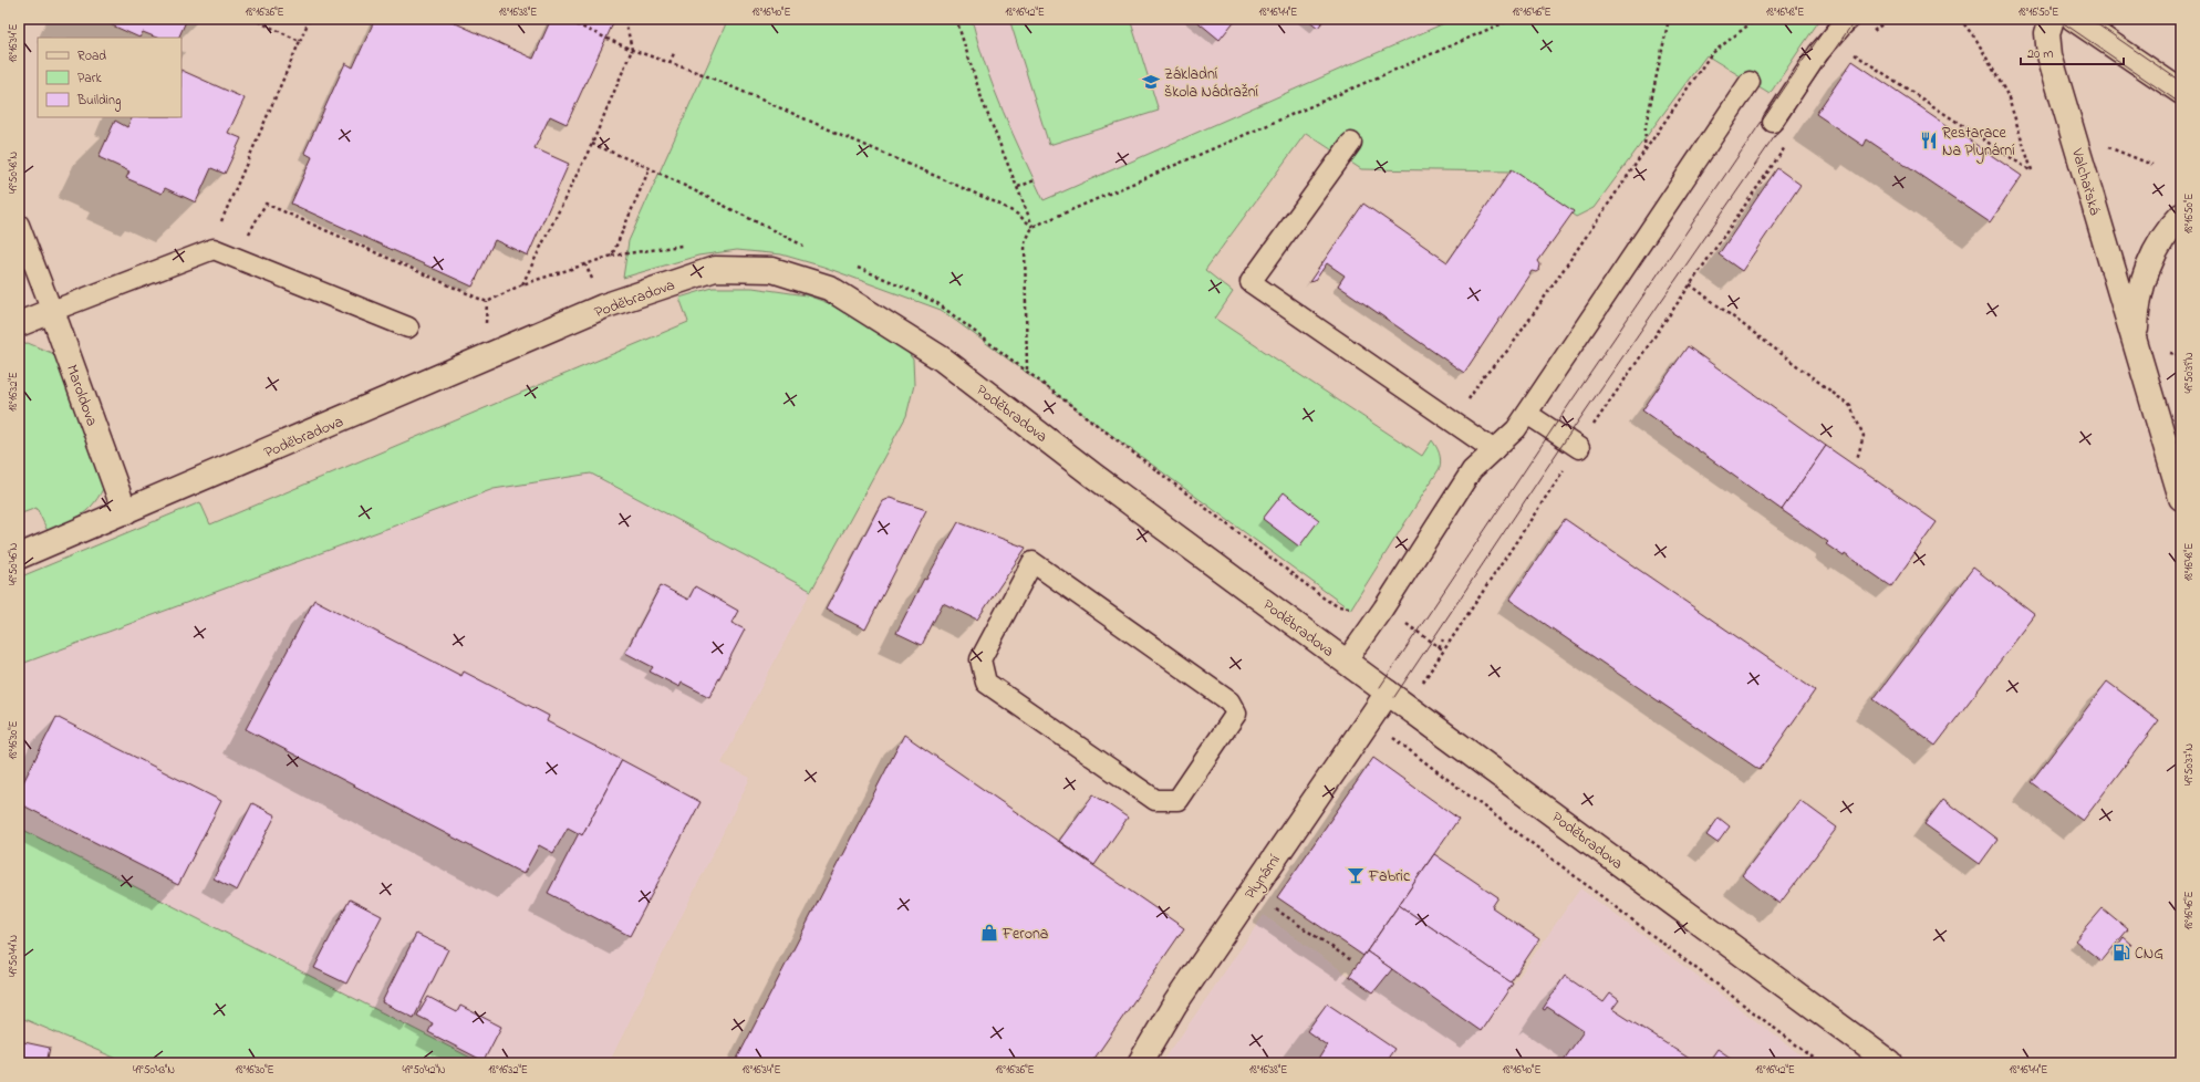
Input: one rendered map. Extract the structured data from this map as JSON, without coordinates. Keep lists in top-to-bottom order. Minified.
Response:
{"streets":{"street":["Valchařská","Poděbradova","Maroldova","Plynární"]},"crossings":[["Poděbradova","Maroldova"],["Poděbradova","Plynární"]],"places":{"school or university":["Základní škola Nádražní"],"restaurant":["Restarace Na Plynární"],"bar":["Fabric"],"shop":["Ferona"],"fuel station":["CNG"]},"legend":["Road","Park","Building"],"scale_bar":"20 m","coordinates":["18°16'36\"E","18°16'38\"E","18°16'40\"E","18°16'42\"E","18°16'44\"E","18°16'46\"E","18°16'48\"E","18°16'50\"E","18°16'34\"E","49°50'48\"N","49°50'39\"N","18°16'32\"E","49°50'46\"N","18°16'30\"E","49°50'37\"N","49°50'44\"N","49°50'43\"N","49°50'42\"N"]}
